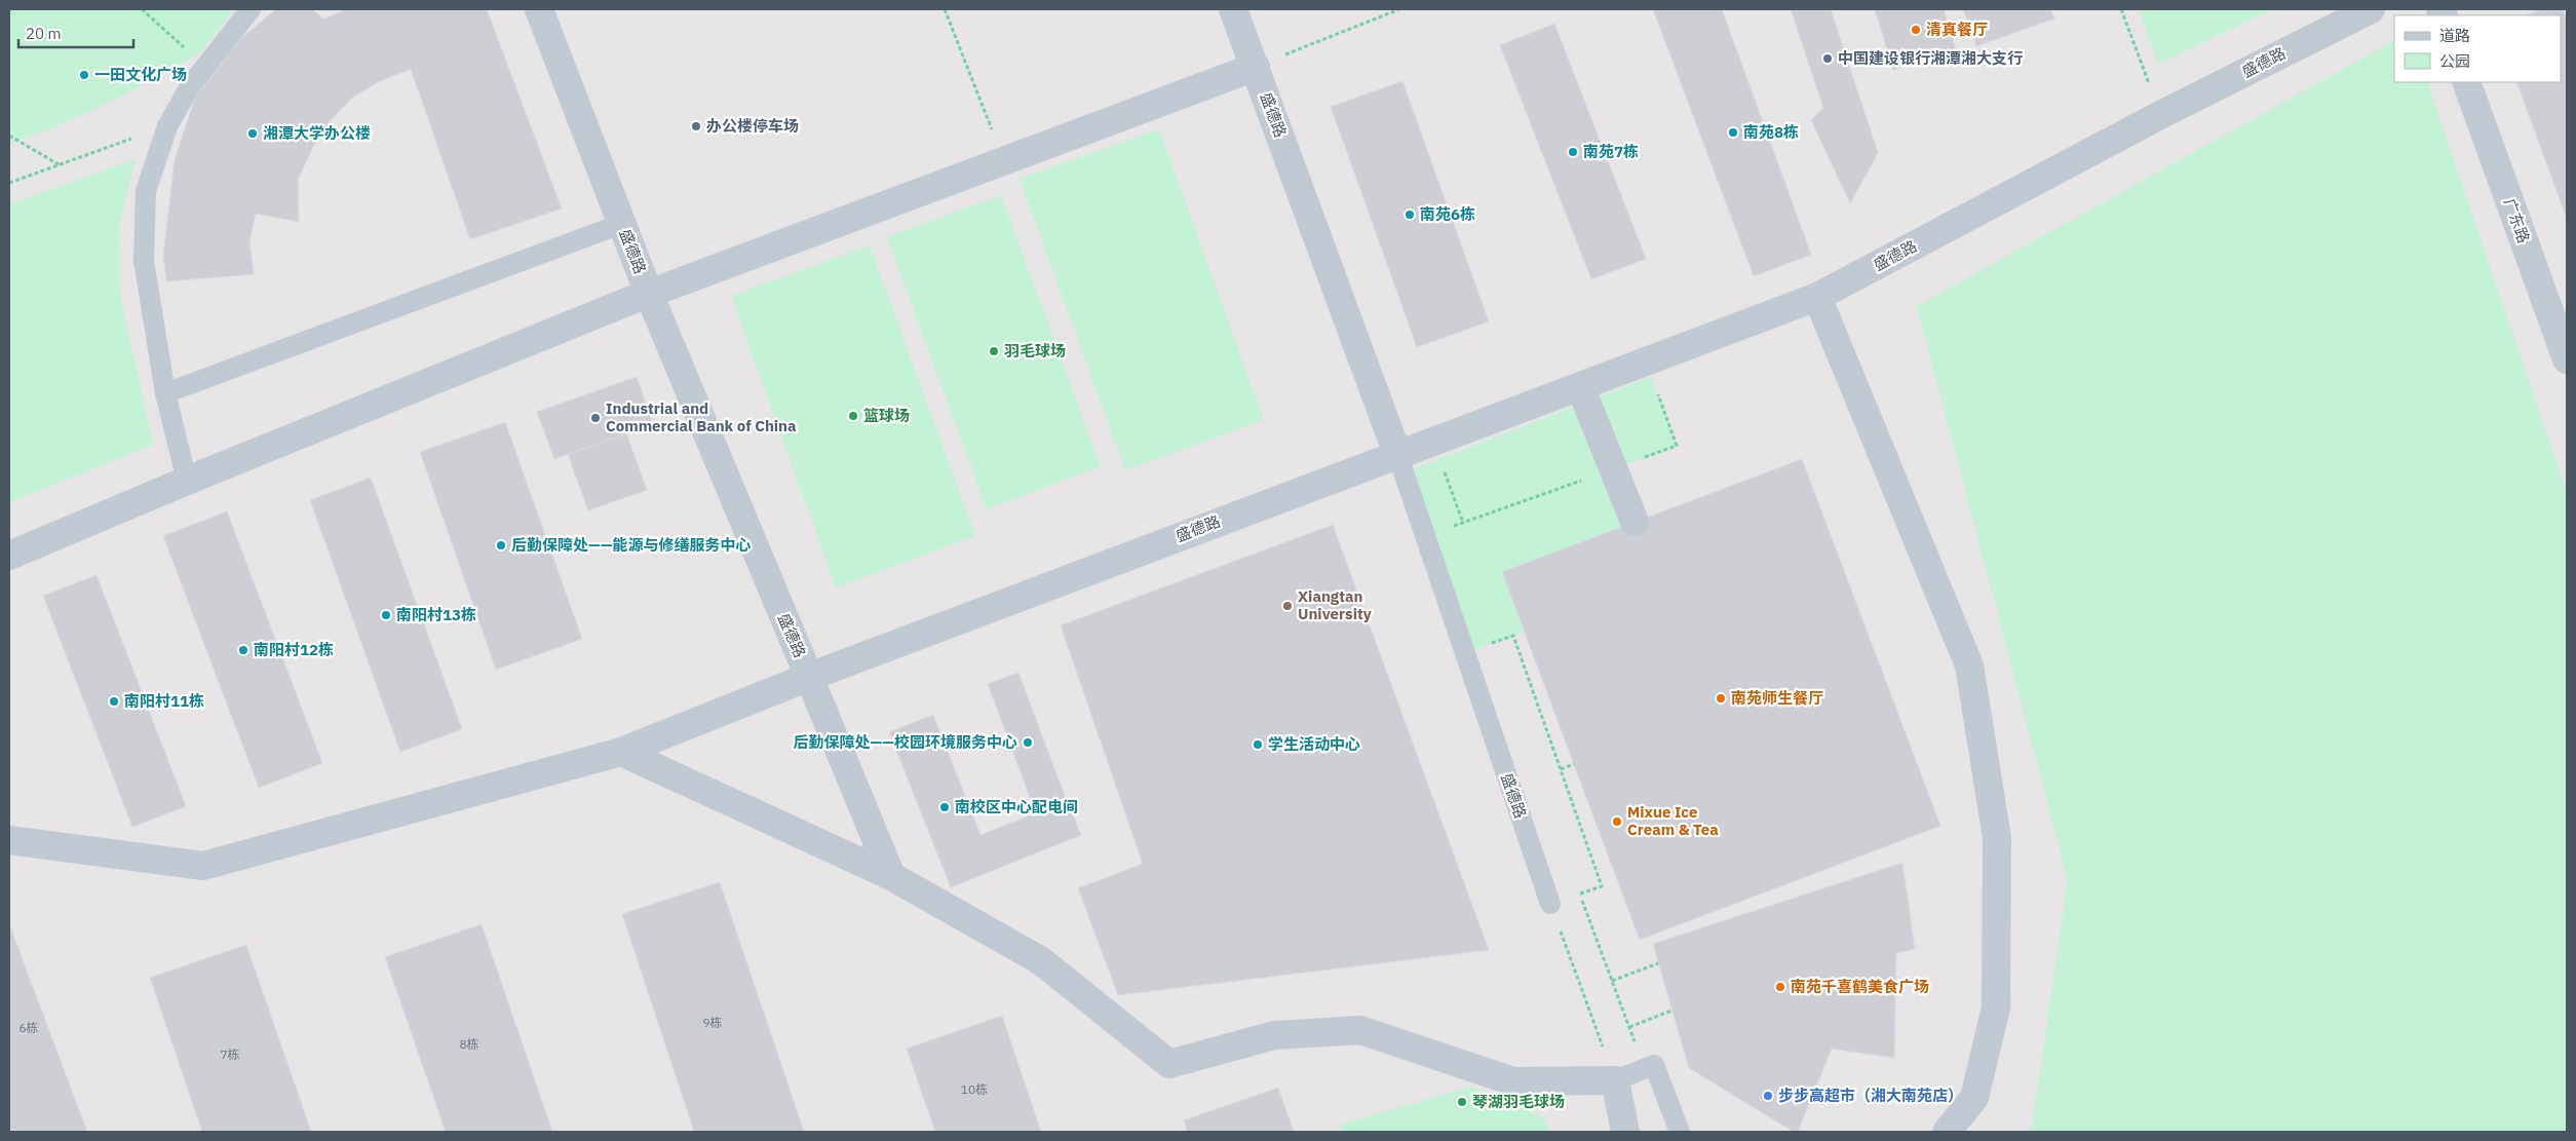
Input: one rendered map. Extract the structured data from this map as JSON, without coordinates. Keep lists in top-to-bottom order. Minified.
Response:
{"streets":{"street":["盛德路","广东路"]},"places":["清真餐厅","中国建设银行湘潭湘大支行","一田文化广场","办公楼停车场","南苑8栋","湘潭大学办公楼","南苑7栋","南苑6栋","羽毛球场","篮球场","Industrial and Commercial Bank of China","后勤保障处——能源与修缮服务中心","Xiangtan University","南阳村13栋","南阳村12栋","南苑师生餐厅","南阳村11栋","后勤保障处——校园环境服务中心","学生活动中心","南校区中心配电间","Mixue Ice Cream & Tea","南苑千喜鹤美食广场","步步高超市（湘大南苑店）","琴湖羽毛球场"],"house_numbers":["9栋","6栋","8栋","7栋","10栋"],"legend":["道路","公园"],"scale_bar":"20 m"}
